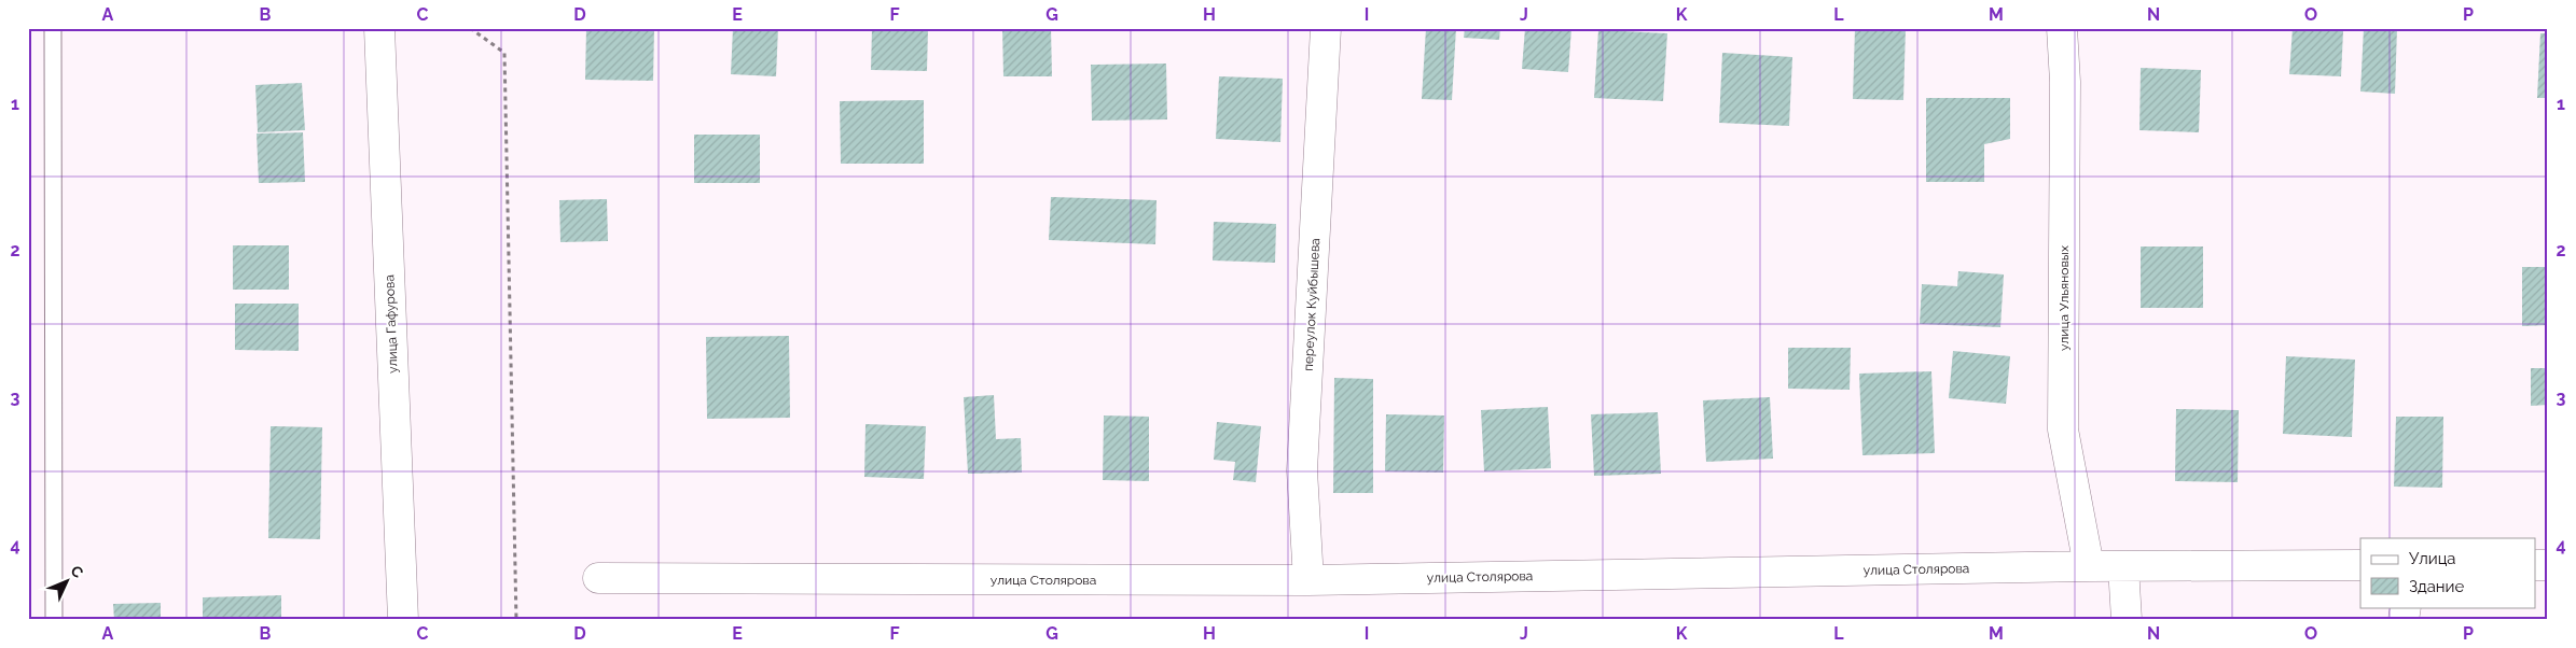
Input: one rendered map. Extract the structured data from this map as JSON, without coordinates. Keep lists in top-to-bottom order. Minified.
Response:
{"streets":{"street":["улица Ульяновых","переулок Куйбышева","улица Гафурова","улица Столярова"]},"crossings":[["улица Ульяновых","улица Столярова"],["переулок Куйбышева","улица Столярова"]],"legend":["Улица","Здание"],"north":"top right","grid":{"columns":["A","B","C","D","E","F","G","H","I","J","K","L","M","N","O","P"],"rows":["1","2","3","4"]}}
